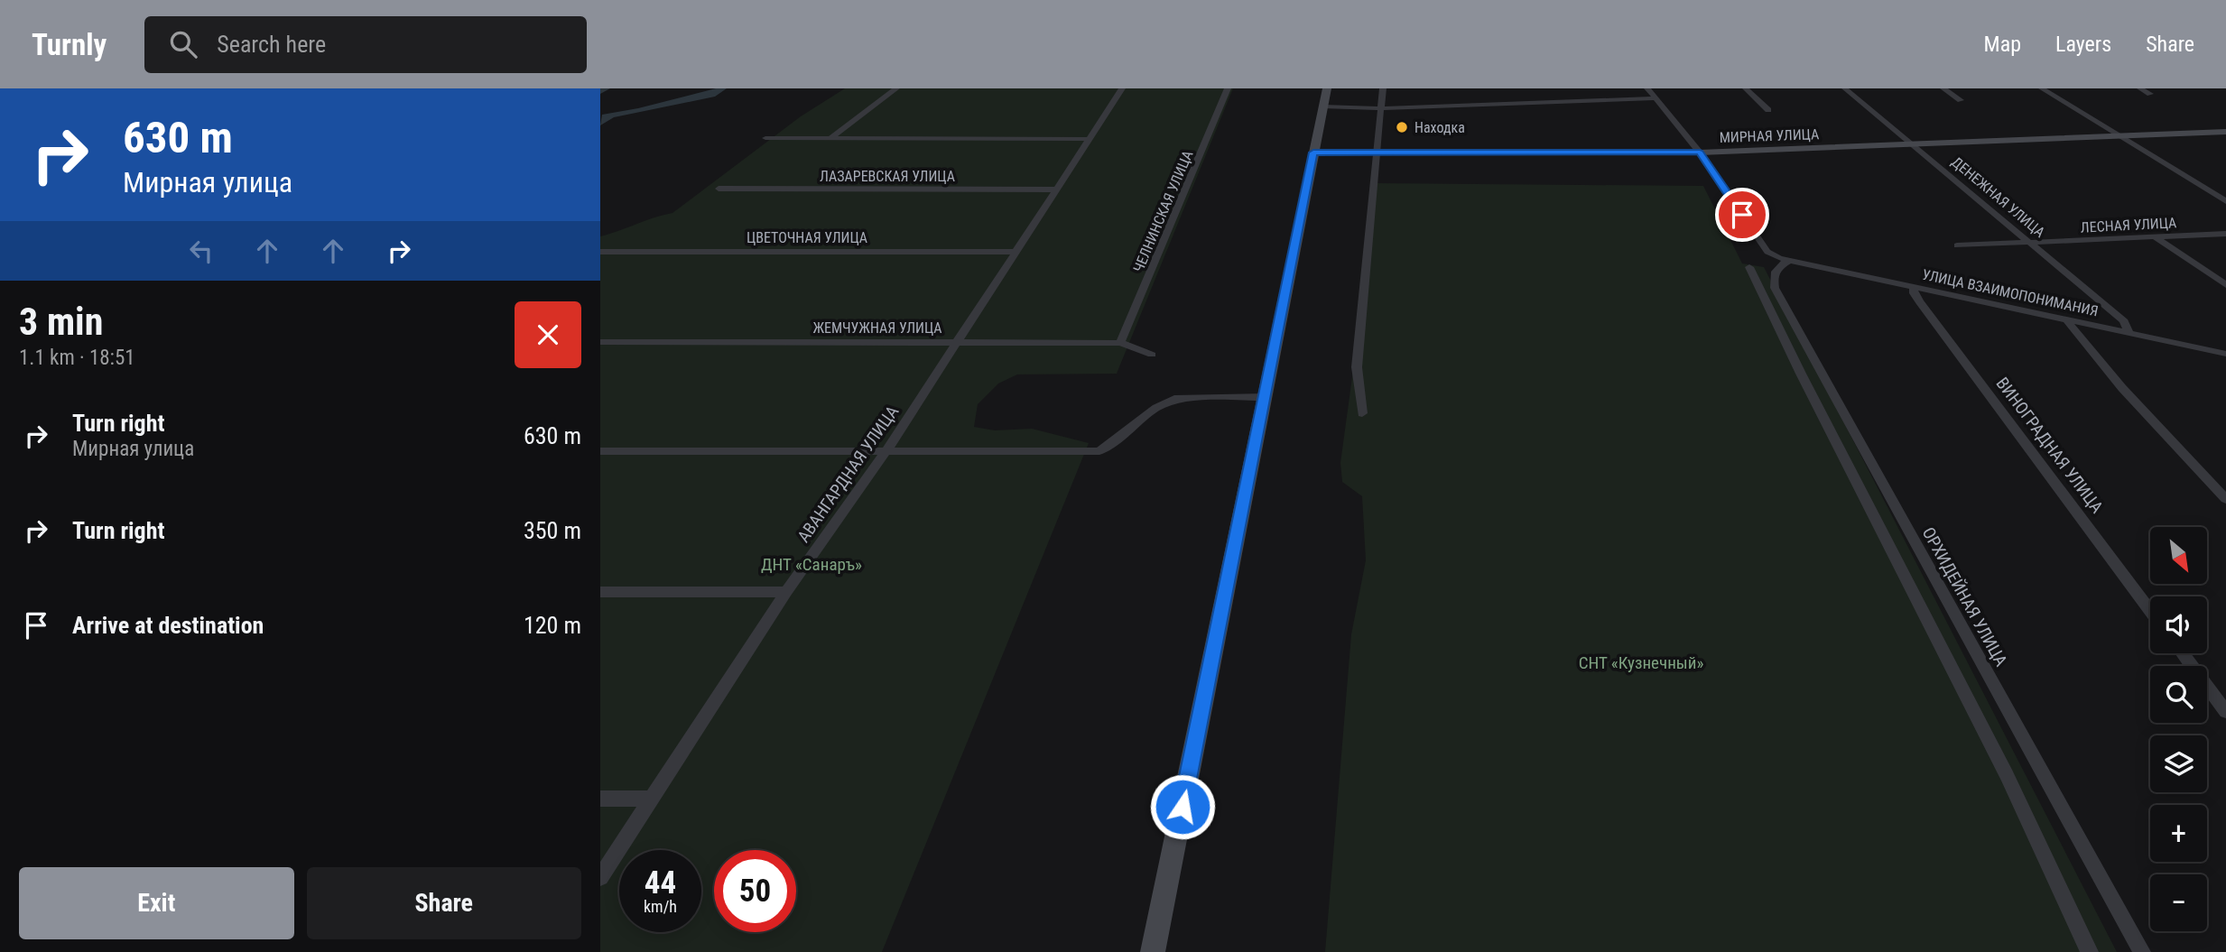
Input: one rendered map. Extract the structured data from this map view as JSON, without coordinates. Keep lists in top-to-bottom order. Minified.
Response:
{"streets":{"street":["МИРНАЯ УЛИЦА","ЛАЗАРЕВСКАЯ УЛИЦА","ДЕНЕЖНАЯ УЛИЦА","ЧЕЛНИНСКАЯ УЛИЦА","ЛЕСНАЯ УЛИЦА","ЦВЕТОЧНАЯ УЛИЦА","УЛИЦА ВЗАИМОПОНИМАНИЯ","ЖЕМЧУЖНАЯ УЛИЦА","ВИНОГРАДНАЯ УЛИЦА","АВАНГАРДНАЯ УЛИЦА","ОРХИДЕЙНАЯ УЛИЦА"]},"crossings":[["МИРНАЯ УЛИЦА","ДЕНЕЖНАЯ УЛИЦА"],["ЛАЗАРЕВСКАЯ УЛИЦА","АВАНГАРДНАЯ УЛИЦА"],["ДЕНЕЖНАЯ УЛИЦА","ЛЕСНАЯ УЛИЦА"],["ДЕНЕЖНАЯ УЛИЦА","УЛИЦА ВЗАИМОПОНИМАНИЯ"],["ЧЕЛНИНСКАЯ УЛИЦА","ЖЕМЧУЖНАЯ УЛИЦА"],["ЦВЕТОЧНАЯ УЛИЦА","АВАНГАРДНАЯ УЛИЦА"],["УЛИЦА ВЗАИМОПОНИМАНИЯ","ВИНОГРАДНАЯ УЛИЦА"],["УЛИЦА ВЗАИМОПОНИМАНИЯ","ОРХИДЕЙНАЯ УЛИЦА"],["ЖЕМЧУЖНАЯ УЛИЦА","АВАНГАРДНАЯ УЛИЦА"]],"parks":["ДНТ «Санаръ»","СНТ «Кузнечный»"],"places":["Находка"],"north":"bottom right","page":{"header":"Turnly","search":"Search here","nav":["Map","Layers","Share"],"turn":["630 m","Мирная улица"],"heading":["3 min","1.1 km · 18:51"],"list":[{"name":"Turn right","note":"Мирная улица","value":"630 m"},{"name":"Turn right","value":"350 m"},{"name":"Arrive at destination","value":"120 m"}],"map_buttons":["+","−"],"speed":"44 km/h","limit":"50","buttons":["Exit","Share"]}}
